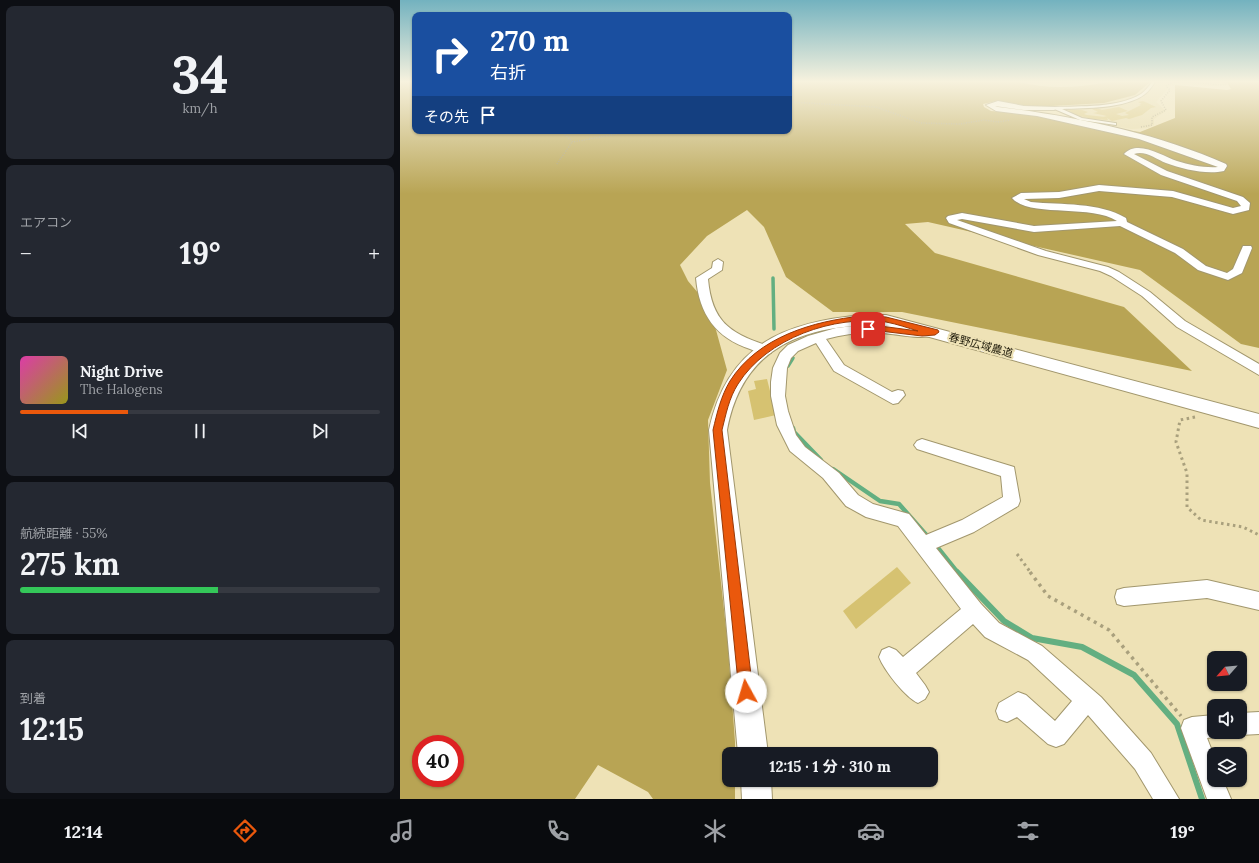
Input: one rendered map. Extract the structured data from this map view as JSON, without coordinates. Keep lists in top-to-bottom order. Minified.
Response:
{"streets":{"street":["春野広域農道"]},"north":"bottom left","page":{"tile":[["34","km/h"],"エアコン",["航続距離 · 55%","275 km"],["到着","12:15"]],"turn":["270 m","右折"],"then":"その先","heat":["−","19°","+"],"song":["Night Drive","The Halogens"],"limit":"40","trip":"12:15 · 1 分 · 310 m","tabs":["12:14","19°"]}}
